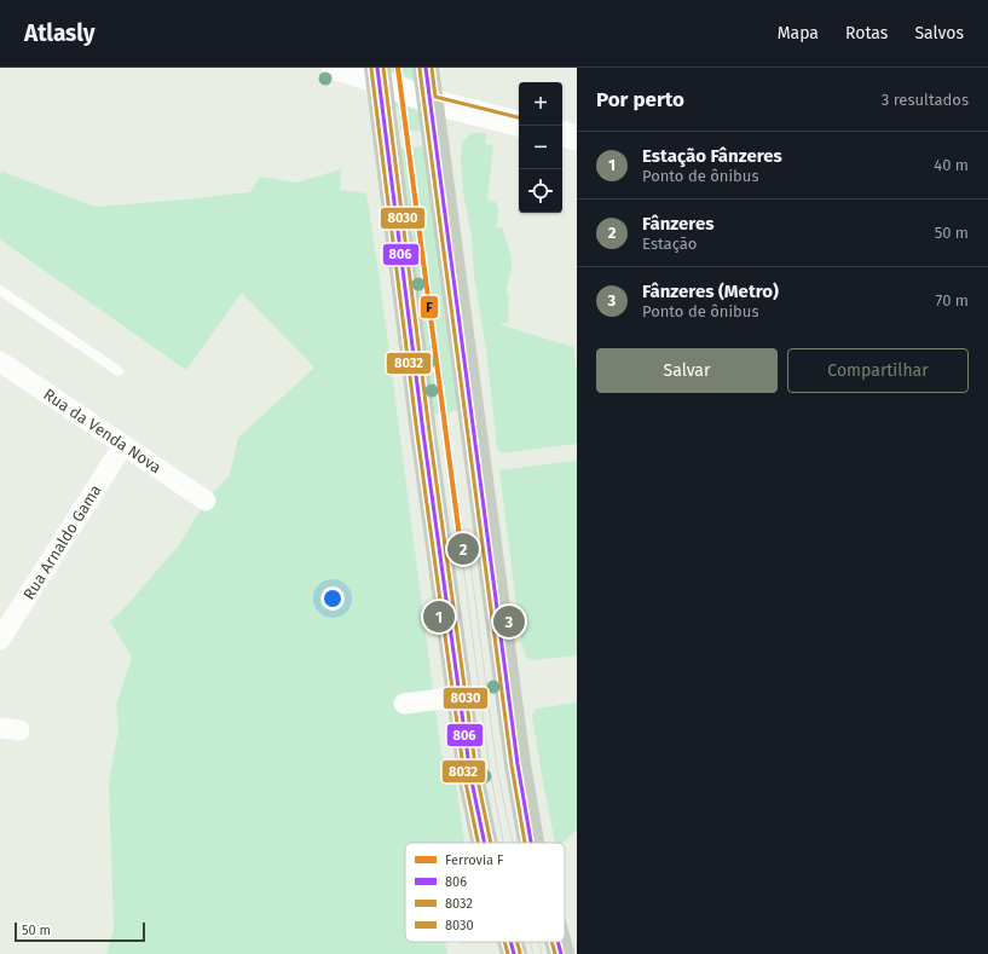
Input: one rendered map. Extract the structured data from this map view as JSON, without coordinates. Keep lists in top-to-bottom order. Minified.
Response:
{"streets":{"street":["Rua da Venda Nova","Rua Arnaldo Gama"]},"crossings":[["Rua da Venda Nova","Rua Arnaldo Gama"]],"lines":["rail line F","transit line 806","transit line 8030","transit line 8032"],"legend":["Ferrovia F","806","8032","8030"],"scale_bar":"50 m","page":{"header":"Atlasly","nav":["Mapa","Rotas","Salvos"],"heading":["Por perto","3 resultados"],"map_buttons":["+","−"],"list":[{"mark":"1","name":"Estação Fânzeres","note":"Ponto de ônibus","value":"40 m"},{"mark":"2","name":"Fânzeres","note":"Estação","value":"50 m"},{"mark":"3","name":"Fânzeres (Metro)","note":"Ponto de ônibus","value":"70 m"}],"buttons":["Salvar","Compartilhar"],"pins":["2","1","3"],"scale":"50 m"}}
